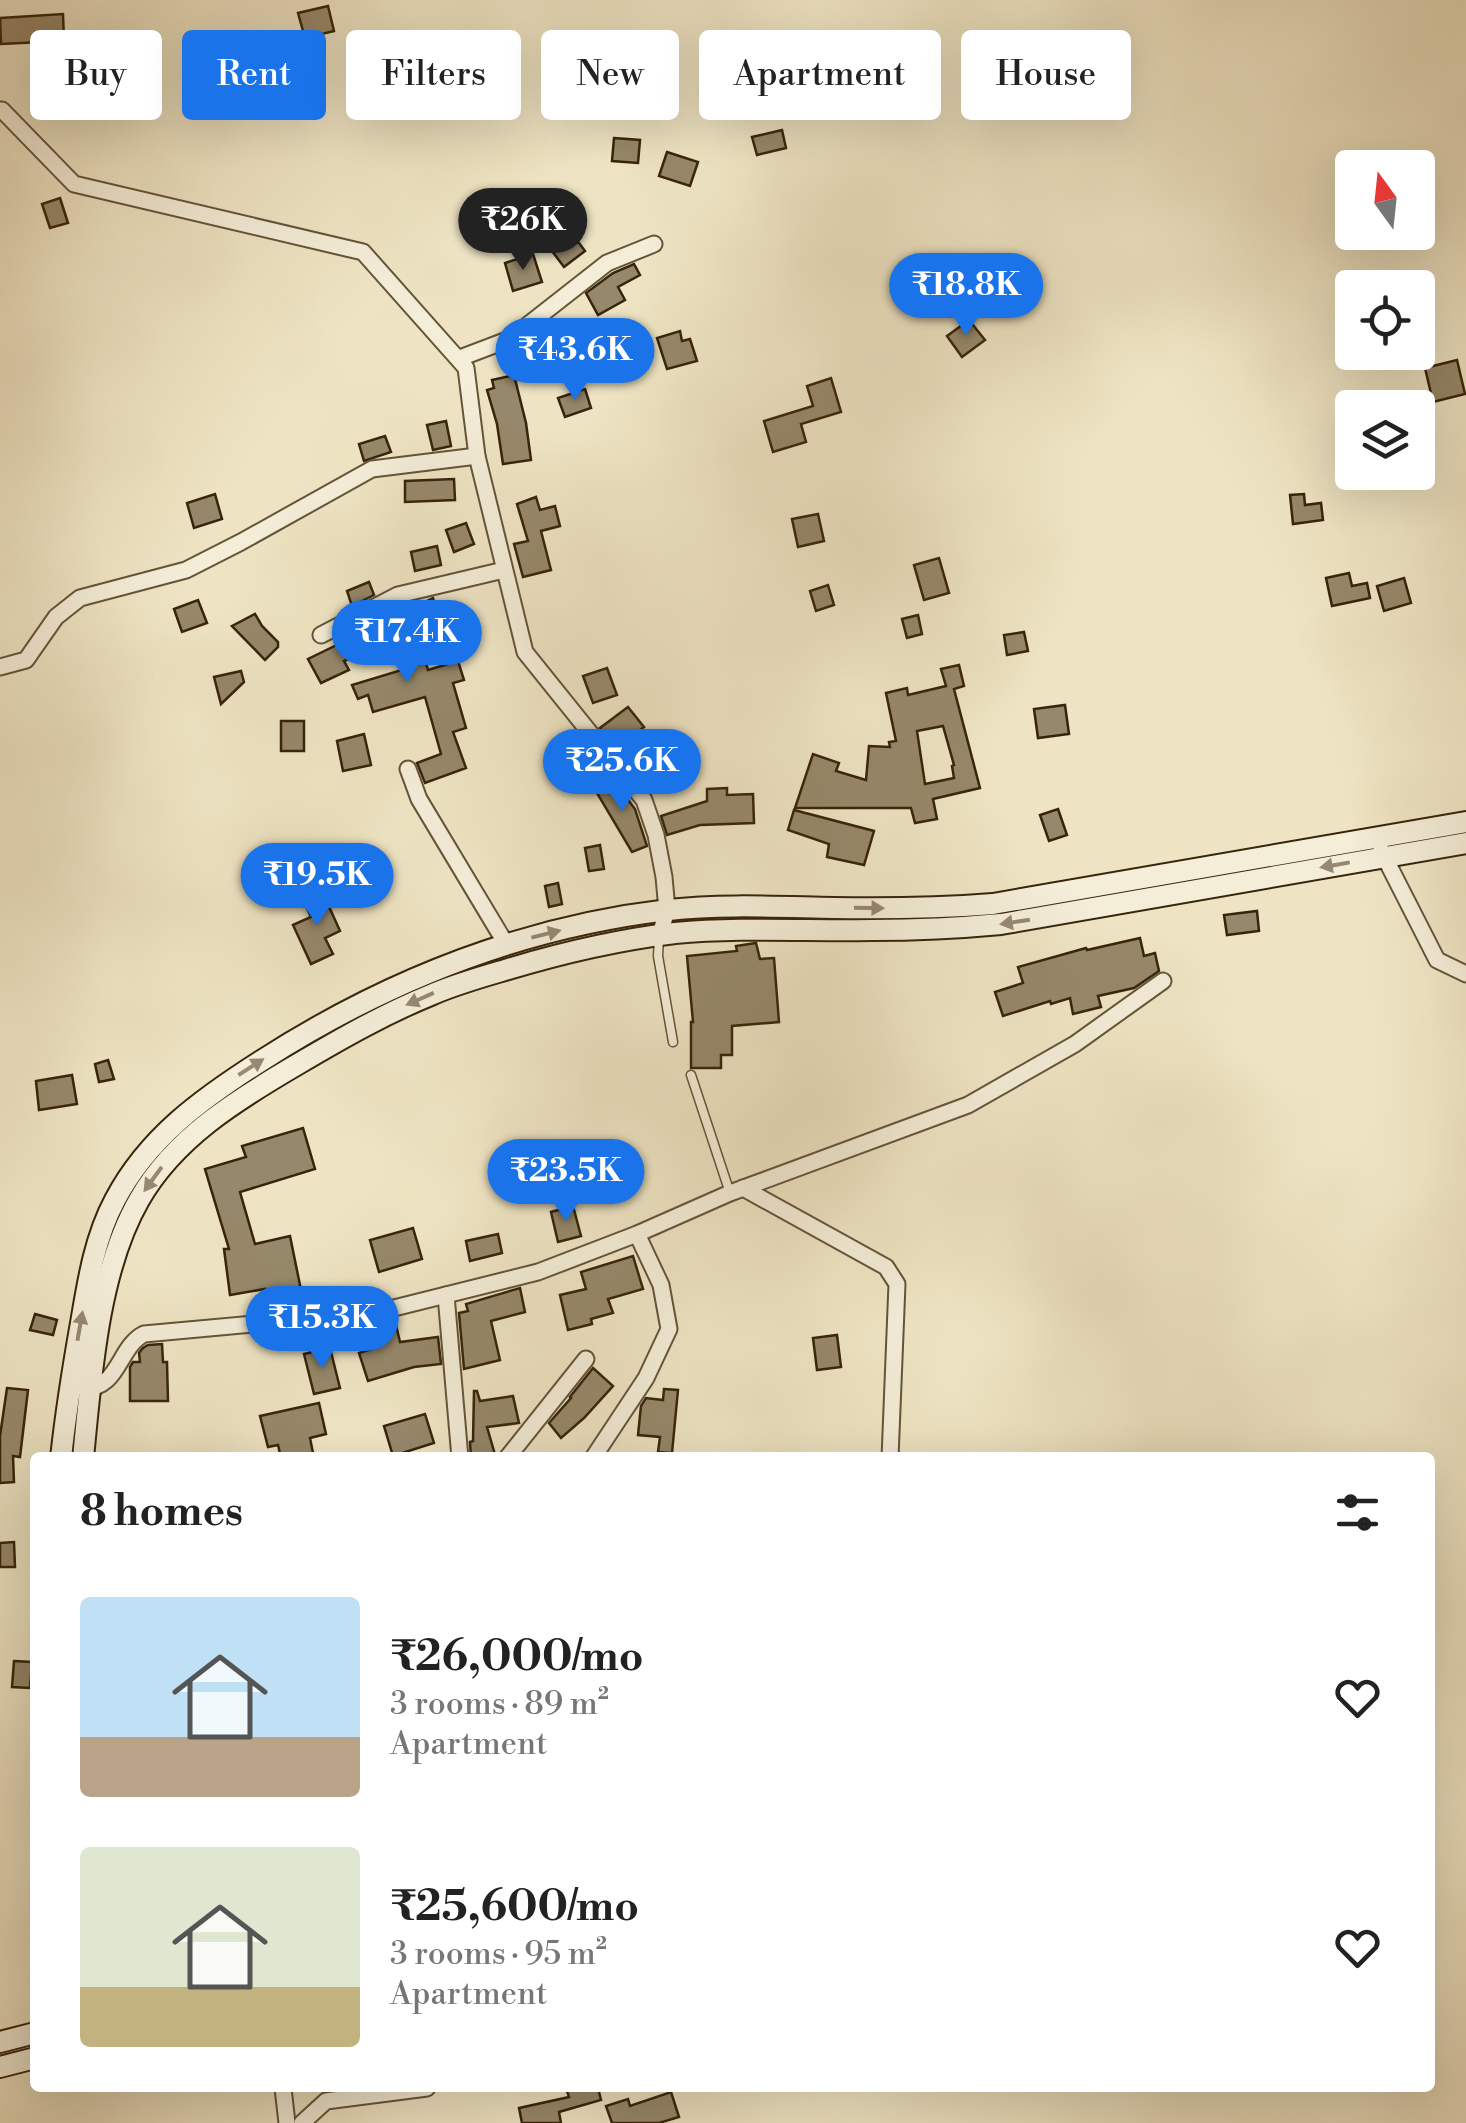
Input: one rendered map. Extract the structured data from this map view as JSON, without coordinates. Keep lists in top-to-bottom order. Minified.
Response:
{"north":"top","page":{"chip":["Buy","Rent","Filters","New","Apartment","House"],"price":["₹26K","₹18.8K","₹43.6K","₹17.4K","₹25.6K","₹19.5K","₹23.5K","₹15.3K"],"heading":"8 homes","list":[{"name":"₹26,000/mo","note":"3 rooms · 89 m² · Apartment"},{"name":"₹25,600/mo","note":"3 rooms · 95 m² · Apartment"}]}}
